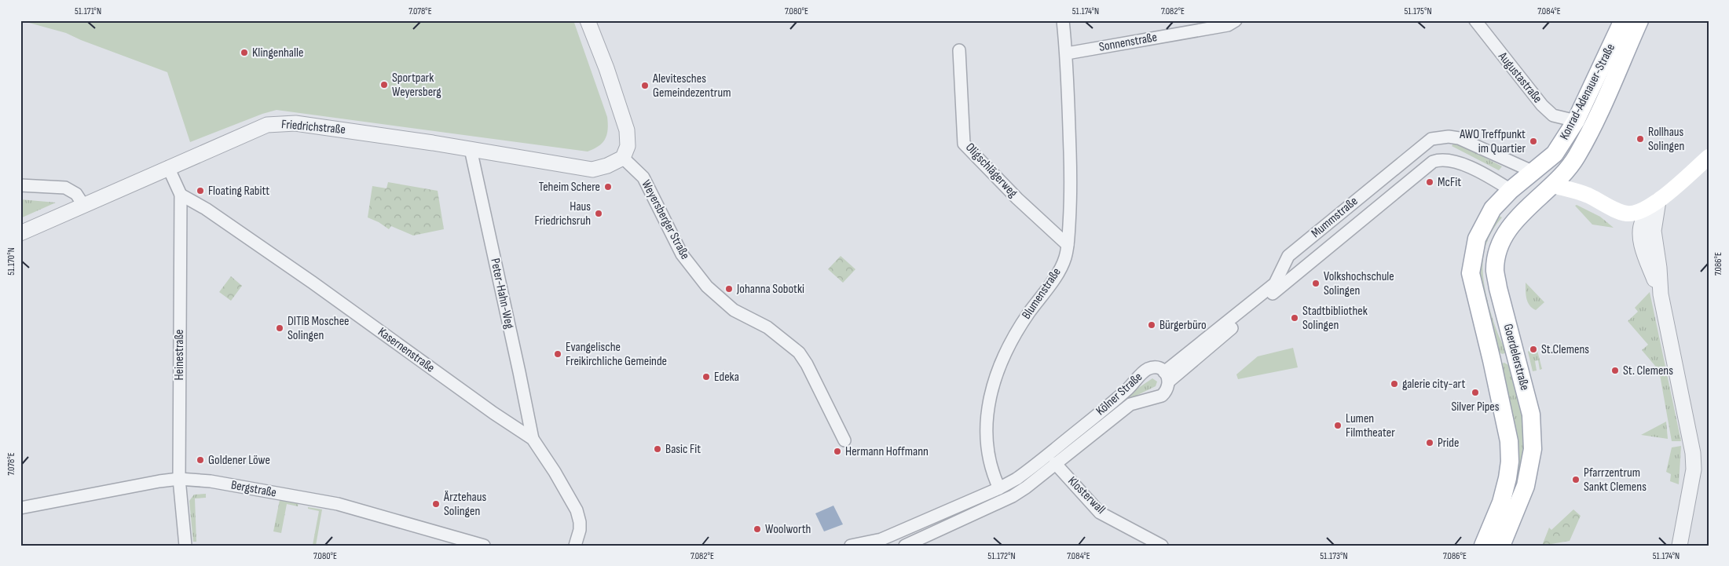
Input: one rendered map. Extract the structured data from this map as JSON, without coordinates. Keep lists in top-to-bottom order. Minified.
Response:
{"streets":{"main road":["Konrad-Adenauer-Straße","Goerdelerstraße"],"street":["Sonnenstraße","Augustastraße","Friedrichstraße","Oligschlägerweg","Mummstraße","Weyersberger Straße","Peter-Hahn-Weg","Blumenstraße","Kasernenstraße","Heinestraße","Kölner Straße","Bergstraße","Klosterwall"]},"crossings":[["Sonnenstraße","Blumenstraße"],["Augustastraße","Konrad-Adenauer-Straße"],["Konrad-Adenauer-Straße","Mummstraße"],["Konrad-Adenauer-Straße","Goerdelerstraße"],["Friedrichstraße","Weyersberger Straße"],["Friedrichstraße","Peter-Hahn-Weg"],["Friedrichstraße","Heinestraße"],["Oligschlägerweg","Blumenstraße"],["Mummstraße","Goerdelerstraße"],["Mummstraße","Kölner Straße"],["Peter-Hahn-Weg","Kasernenstraße"],["Blumenstraße","Kölner Straße"],["Kasernenstraße","Heinestraße"],["Heinestraße","Bergstraße"],["Kölner Straße","Klosterwall"]],"places":["Klingenhalle","Sportpark Weyersberg","Alevitesches Gemeindezentrum","Rollhaus Solingen","AWO Treffpunkt im Quartier","McFit","Teheim Schere","Floating Rabitt","Haus Friedrichsruh","Volkshochschule Solingen","Johanna Sobotki","Stadtbibliothek Solingen","Bürgerbüro","DITIB Moschee Solingen","St.Clemens","Evangelische Freikirchliche Gemeinde","St. Clemens","Edeka","galerie city-art","Silver Pipes","Lumen Filmtheater","Pride","Basic Fit","Hermann Hoffmann","Goldener Löwe","Pfarrzentrum Sankt Clemens","Ärztehaus Solingen","Woolworth"],"coordinates":["51.171°N","7.078°E","7.080°E","51.174°N","7.082°E","51.175°N","7.084°E","51.170°N","7.086°E","51.172°N","51.173°N"]}
